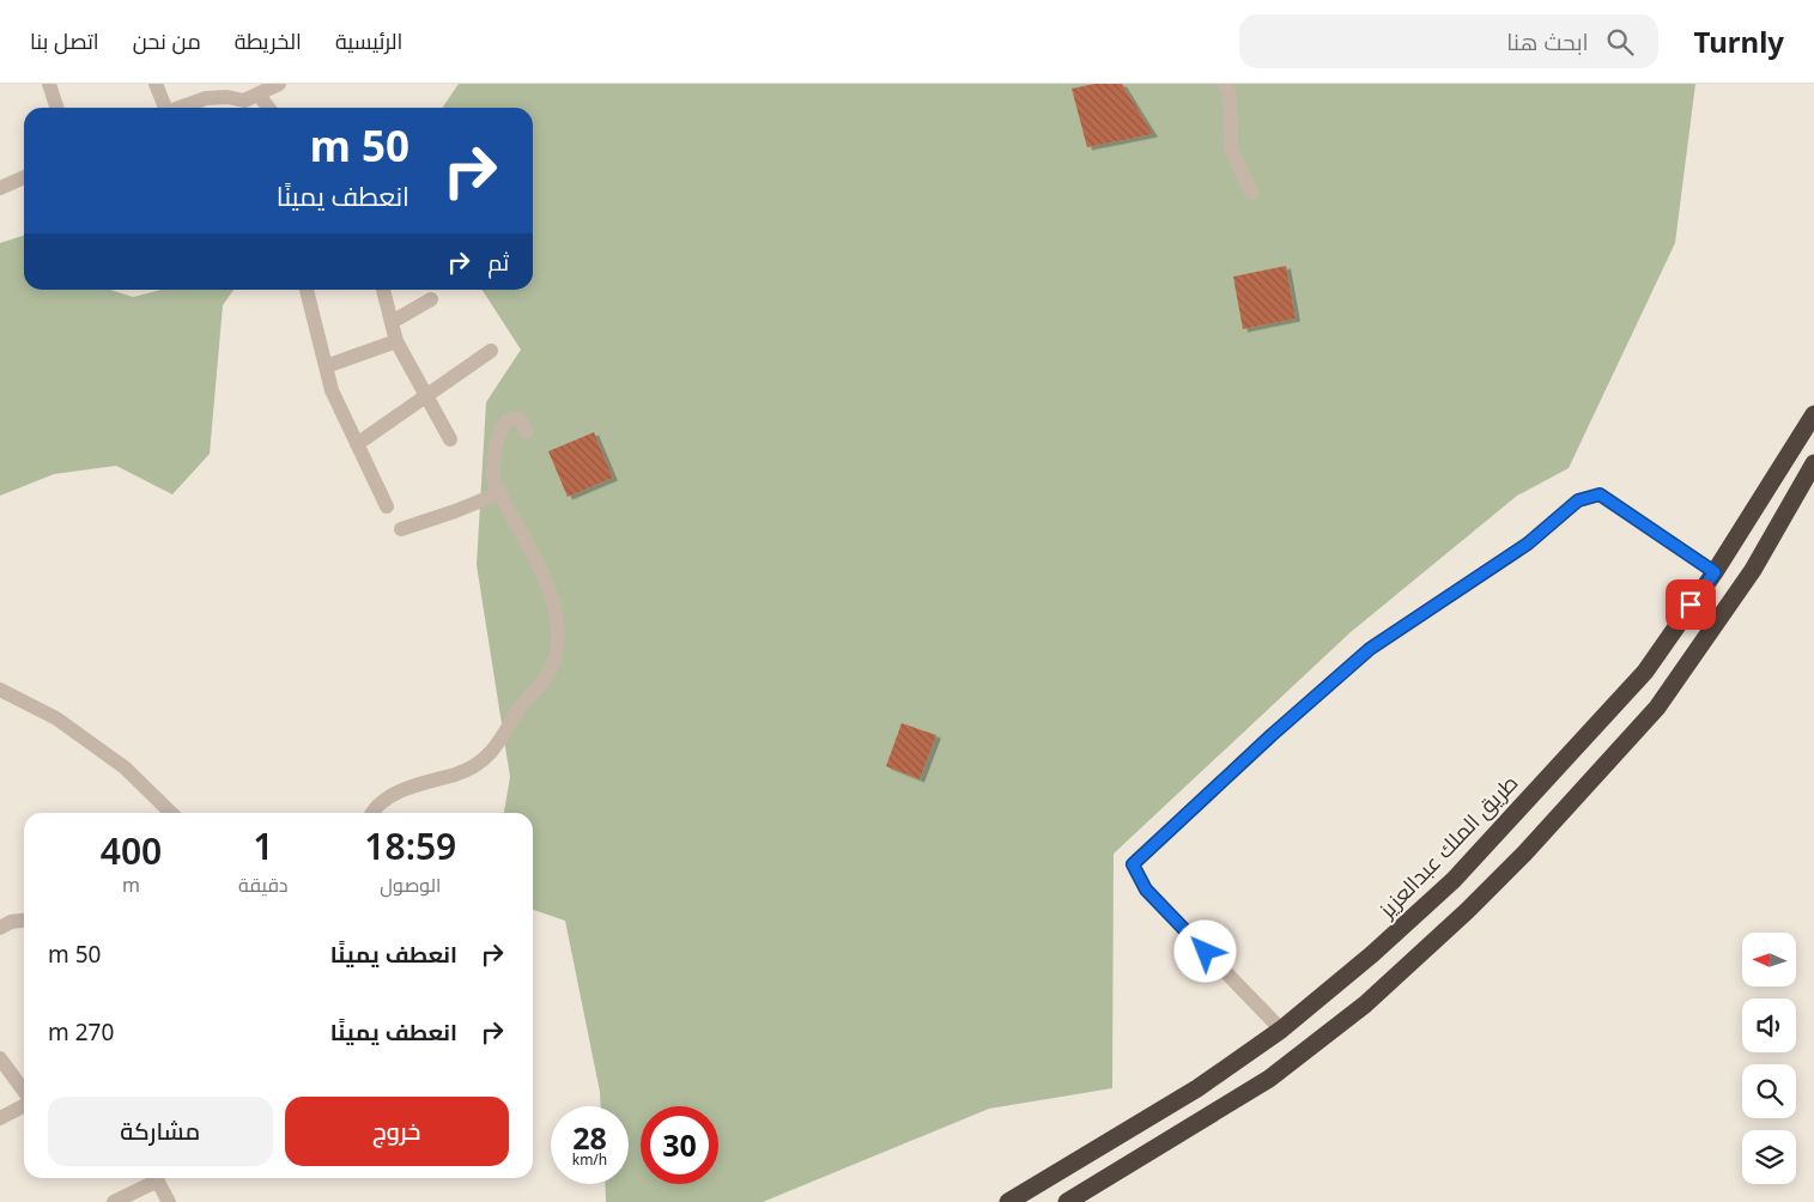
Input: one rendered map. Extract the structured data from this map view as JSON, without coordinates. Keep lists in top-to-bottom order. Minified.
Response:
{"streets":{"highway":["طريق الملك عبدالعزيز"]},"north":"left","page":{"header":"Turnly","search":"ابحث هنا","nav":["الرئيسية","الخريطة","من نحن","اتصل بنا"],"turn":["50 m","انعطف يمينًا"],"then":"ثم","eta":["18:59","الوصول","1","دقيقة","400","m"],"list":[{"name":"انعطف يمينًا","value":"50 m"},{"name":"انعطف يمينًا","value":"270 m"}],"buttons":["خروج","مشاركة"],"speed":"28 km/h","limit":"30"}}
